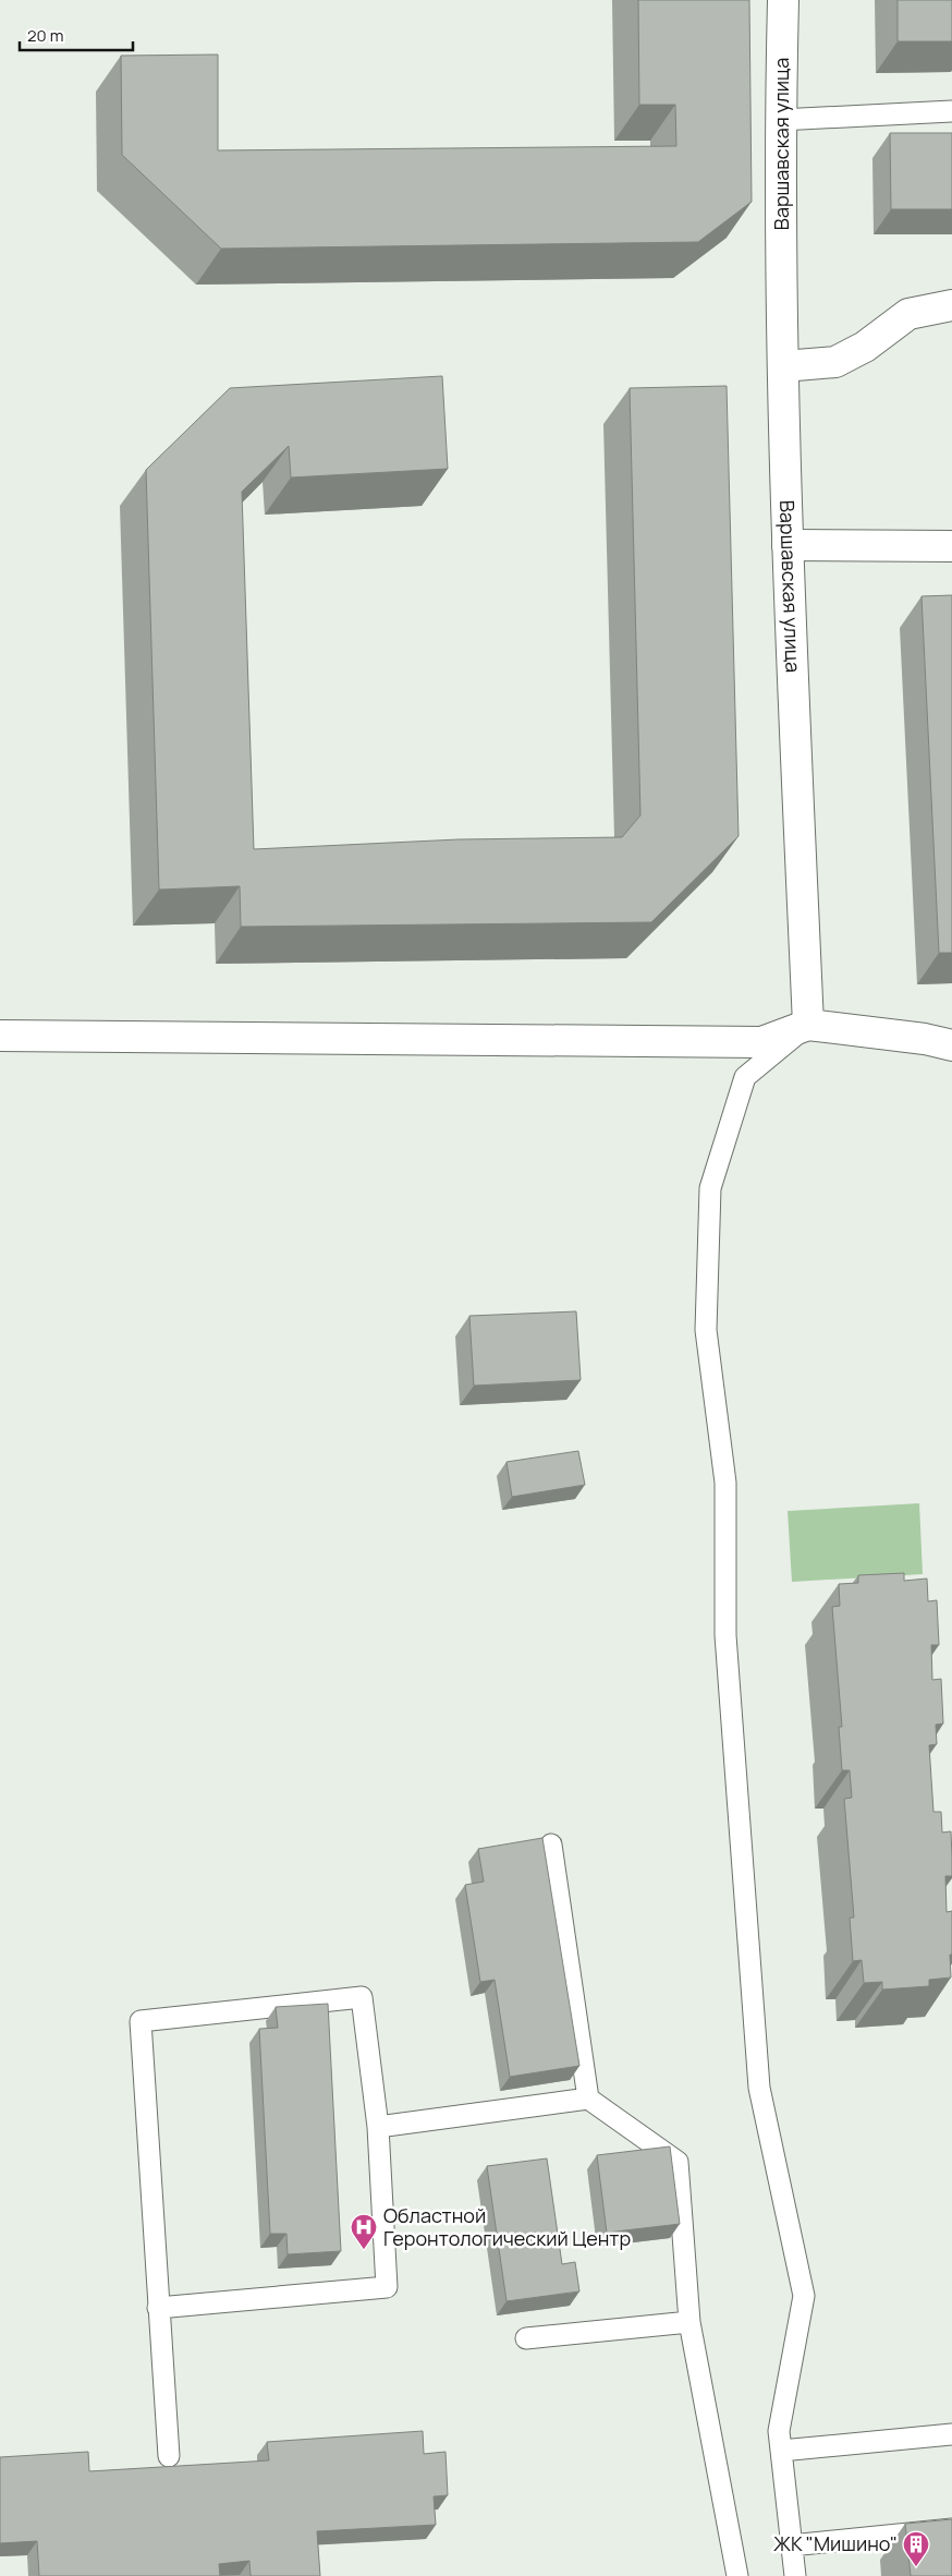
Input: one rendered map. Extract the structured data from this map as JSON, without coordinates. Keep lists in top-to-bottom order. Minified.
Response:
{"streets":{"street":["Варшавская улица"]},"places":{"hospital":["Областной Геронтологический Центр"],"building":["ЖК \"Мишино\""]},"scale_bar":"20 m"}
